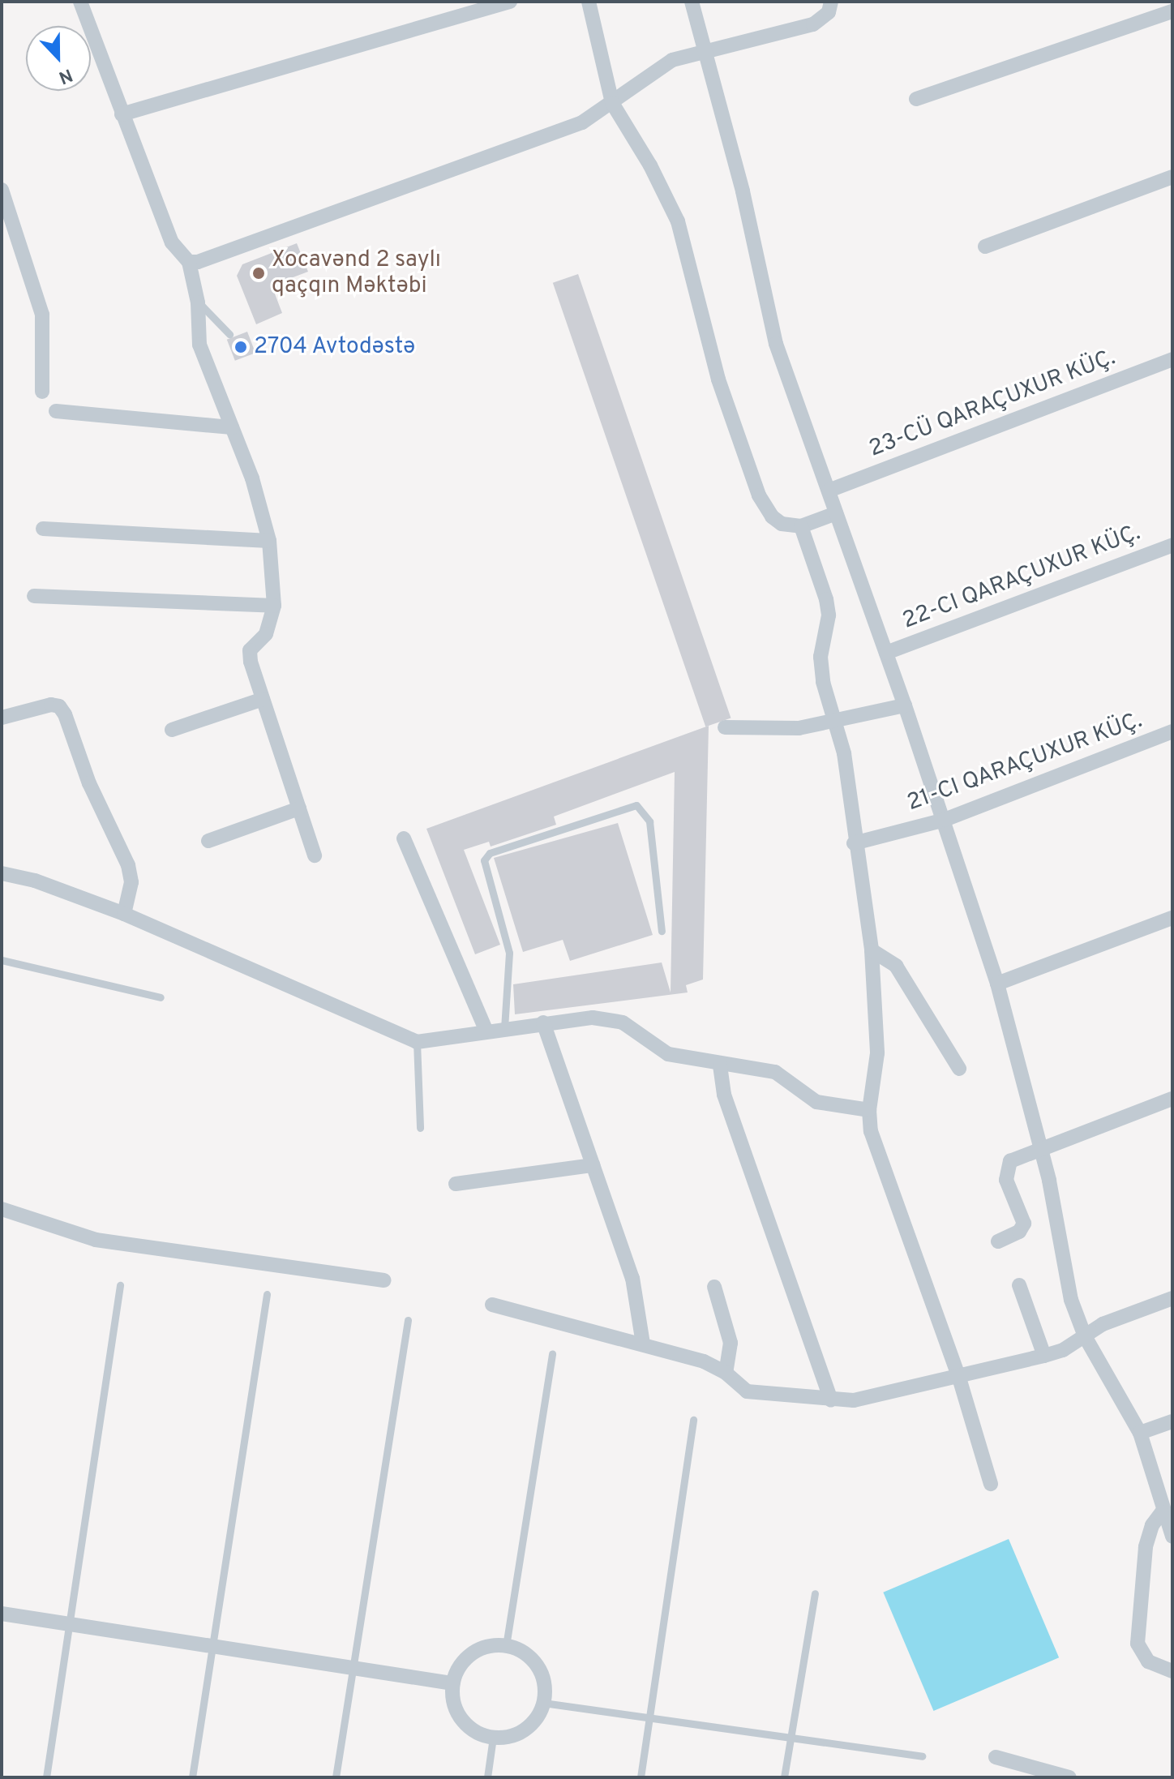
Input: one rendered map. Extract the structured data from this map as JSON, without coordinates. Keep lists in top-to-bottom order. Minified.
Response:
{"streets":{"street":["23-CÜ QARAÇUXUR KÜÇ.","22-CI QARAÇUXUR KÜÇ.","21-CI QARAÇUXUR KÜÇ."]},"places":["Xocavənd 2 saylı qaçqın Məktəbi","2704 Avtodəstə"],"north":"bottom"}
